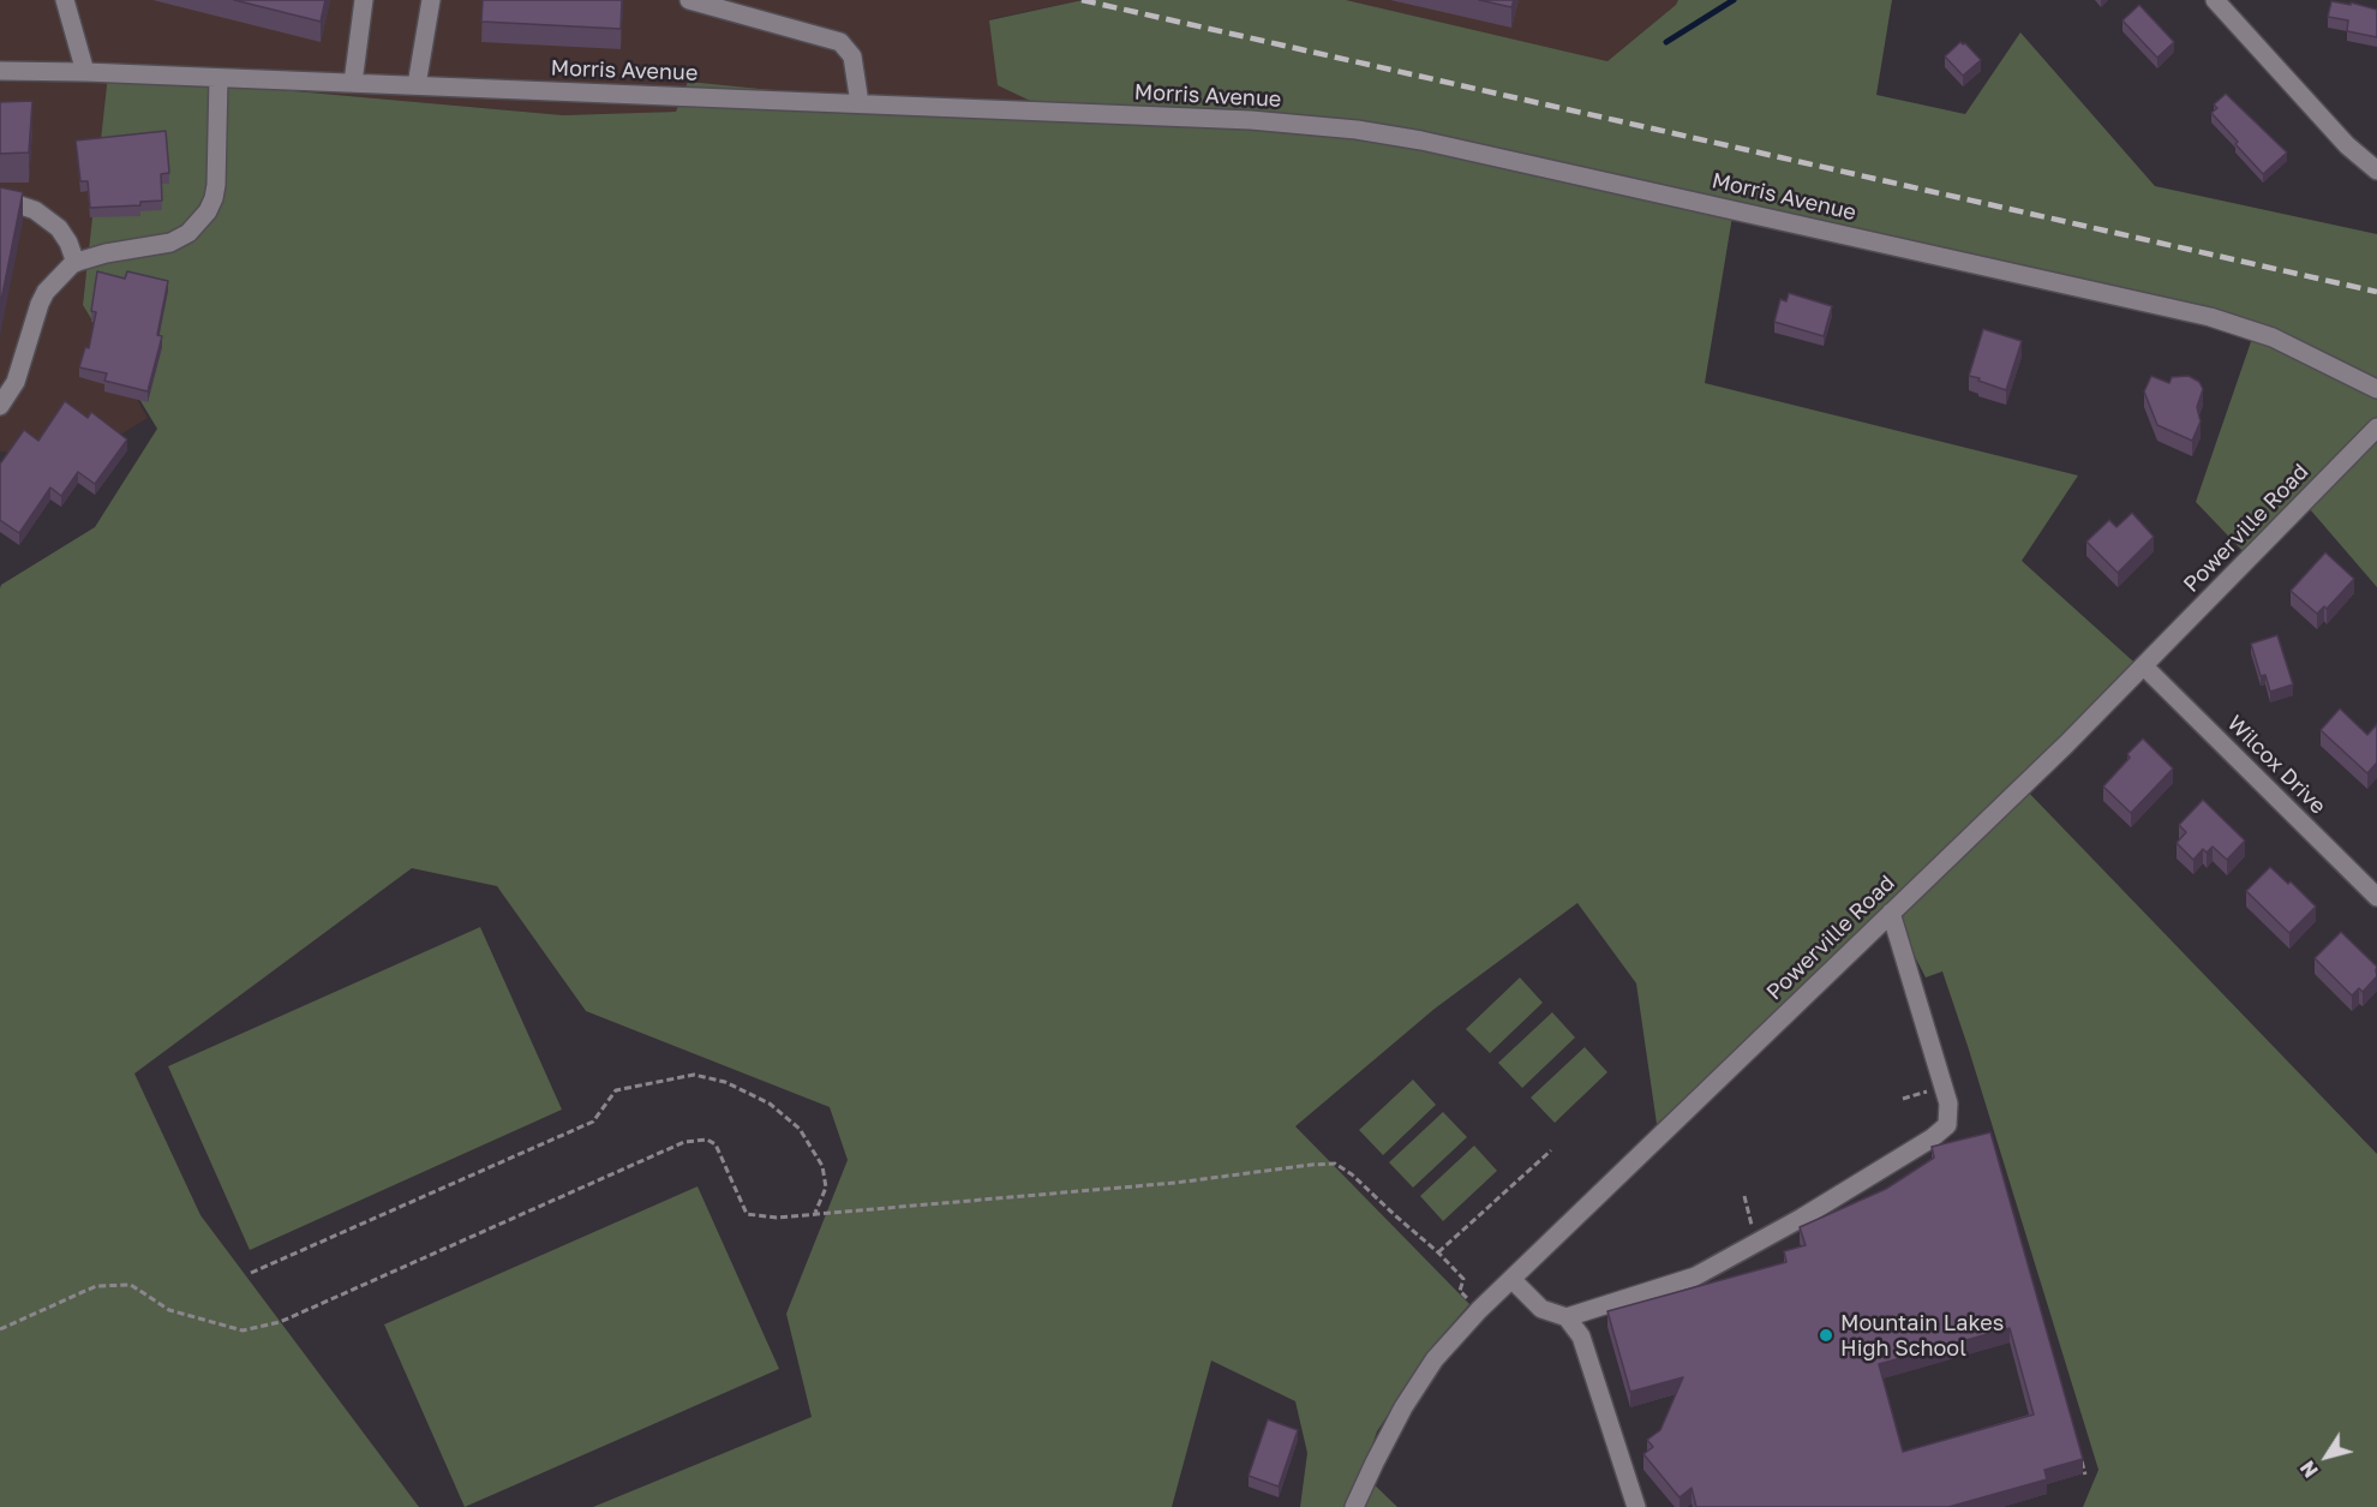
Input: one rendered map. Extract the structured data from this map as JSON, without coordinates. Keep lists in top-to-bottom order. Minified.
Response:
{"streets":{"street":["Morris Avenue","Powerville Road","Wilcox Drive"]},"crossings":[["Powerville Road","Wilcox Drive"]],"places":["Mountain Lakes High School"],"north":"bottom left"}
